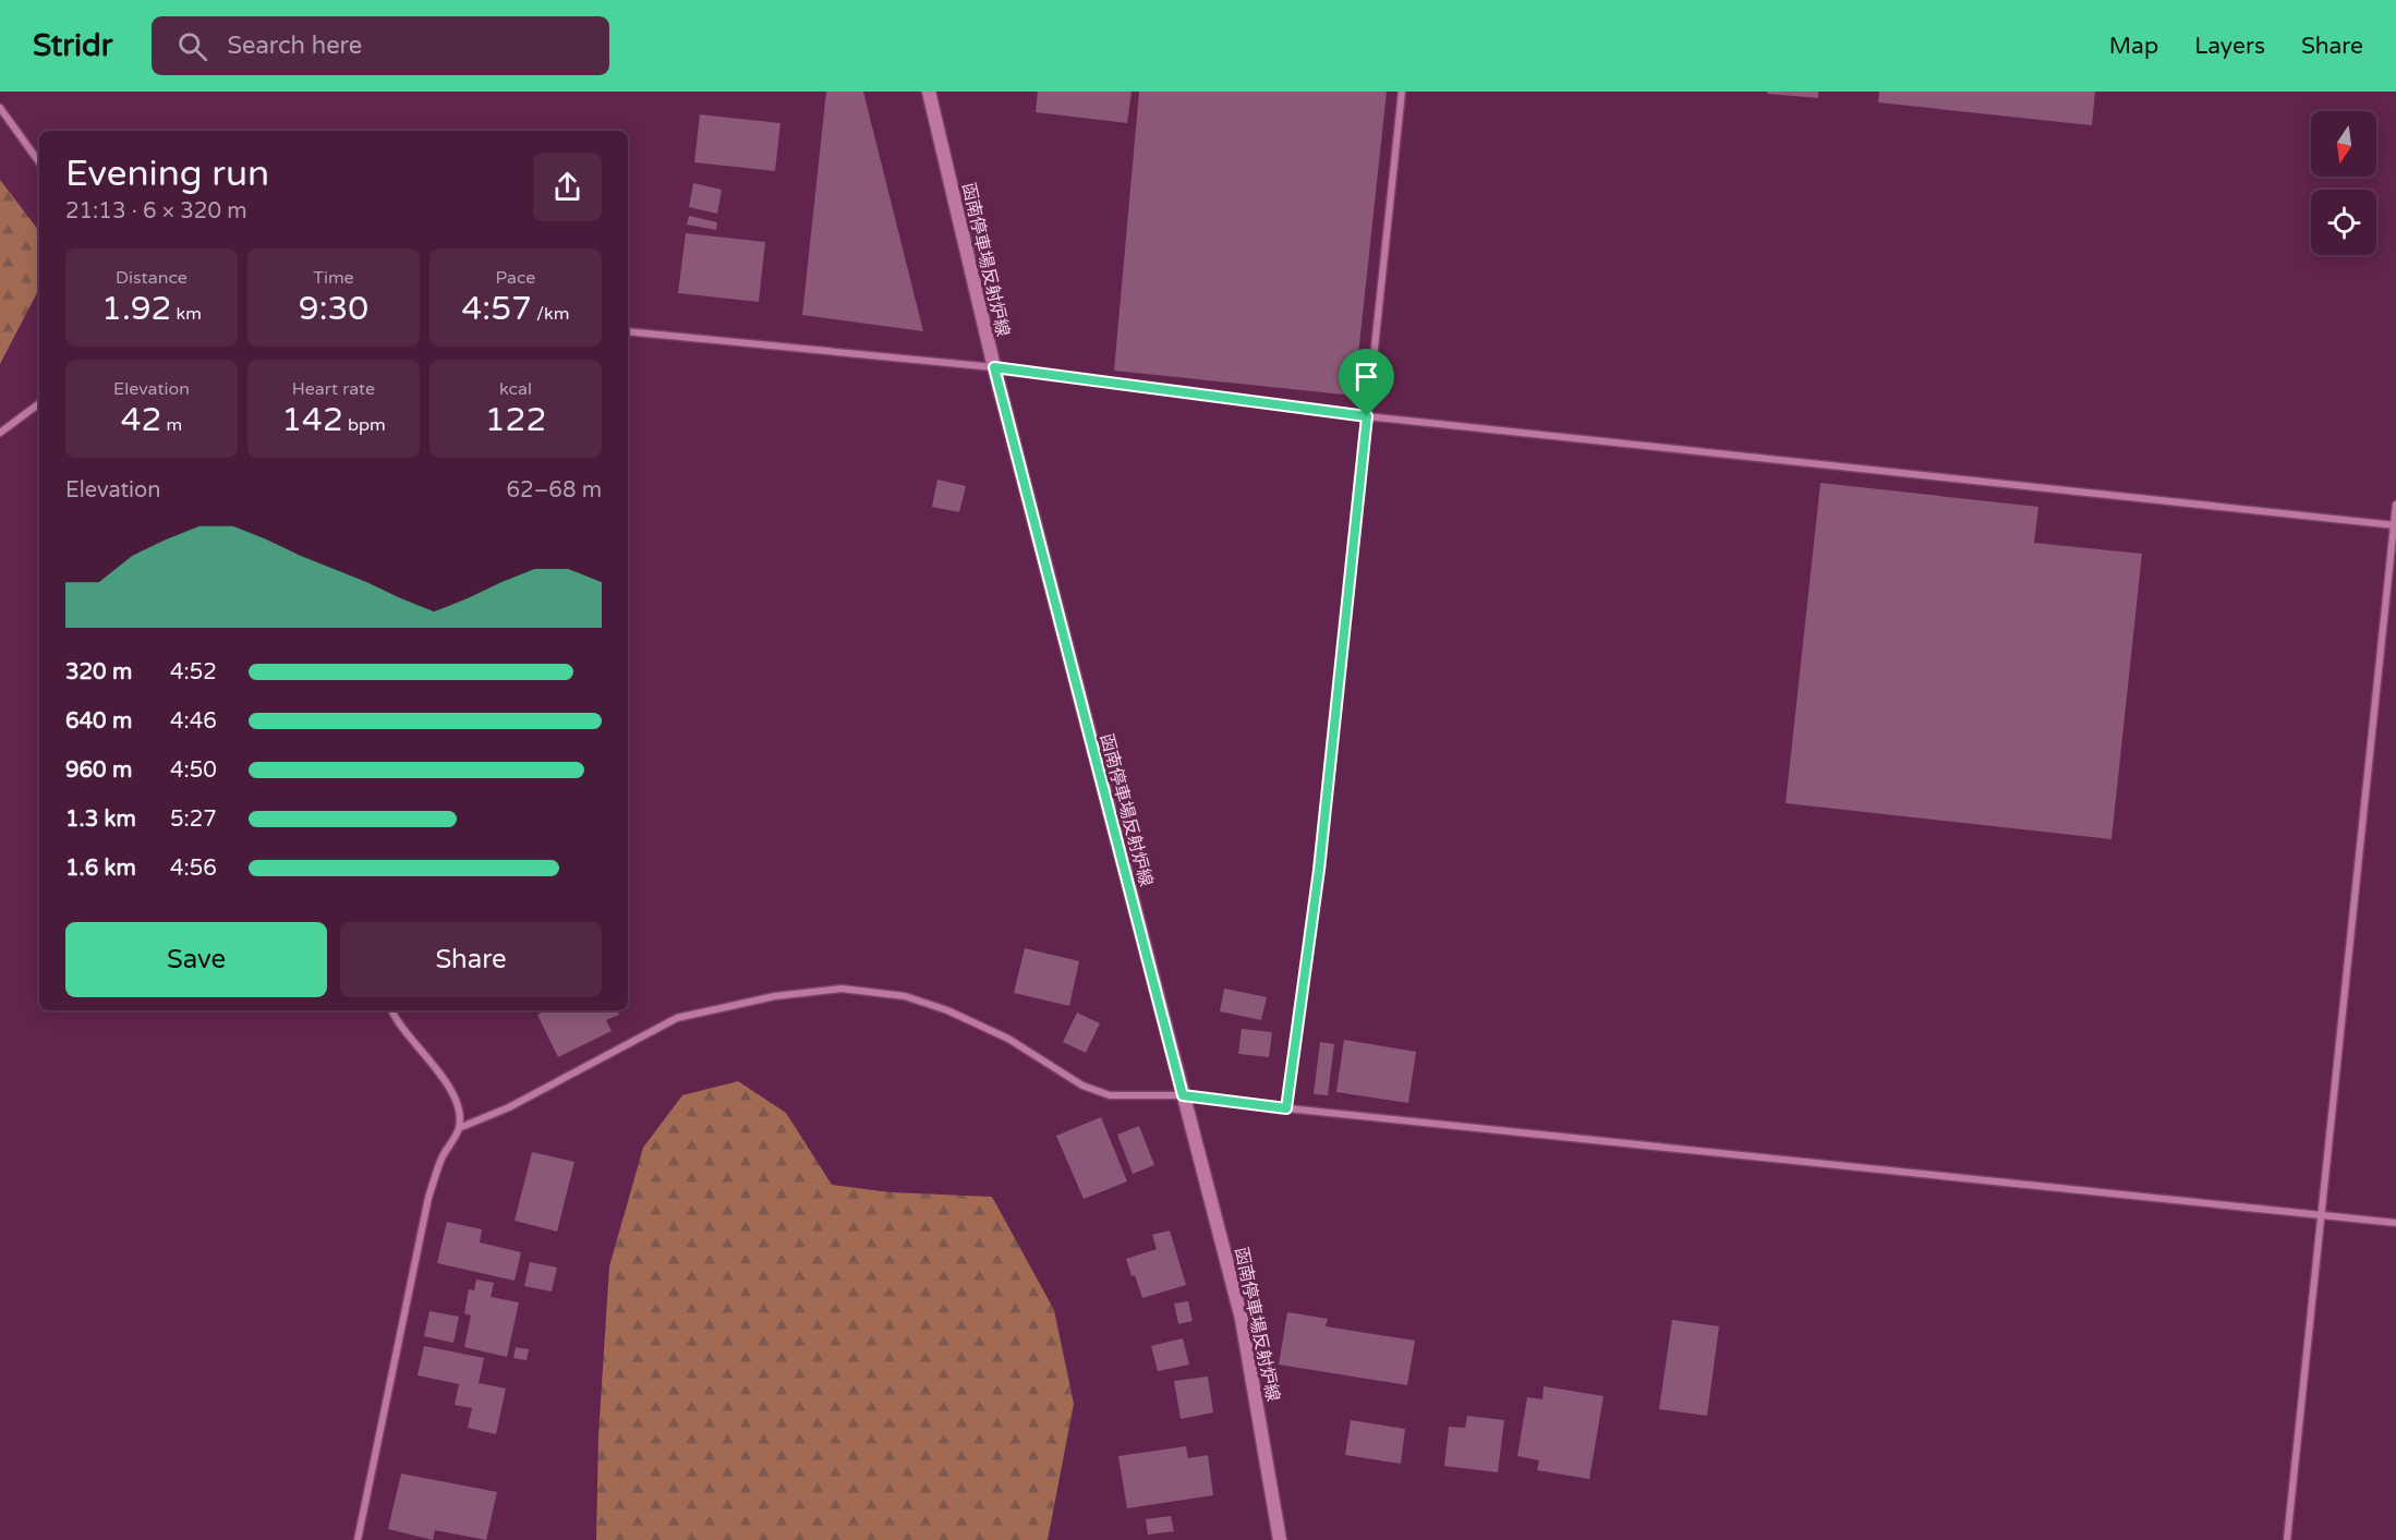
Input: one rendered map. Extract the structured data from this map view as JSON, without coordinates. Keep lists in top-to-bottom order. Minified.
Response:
{"streets":{"main road":["函南停車場反射炉線"]},"north":"bottom","page":{"header":"Stridr","search":"Search here","nav":["Map","Layers","Share"],"heading":["Evening run","21:13 · 6 × 320 m"],"stats":[["Distance","1.92 km"],["Time","9:30"],["Pace","4:57 /km"],["Elevation","42 m"],["Heart rate","142 bpm"],["kcal","122"]],"chart":["Elevation","62–68 m"],"list":[{"name":"320 m","note":"4:52"},{"name":"640 m","note":"4:46"},{"name":"960 m","note":"4:50"},{"name":"1.3 km","note":"5:27"},{"name":"1.6 km","note":"4:56"}],"buttons":["Save","Share"]}}
